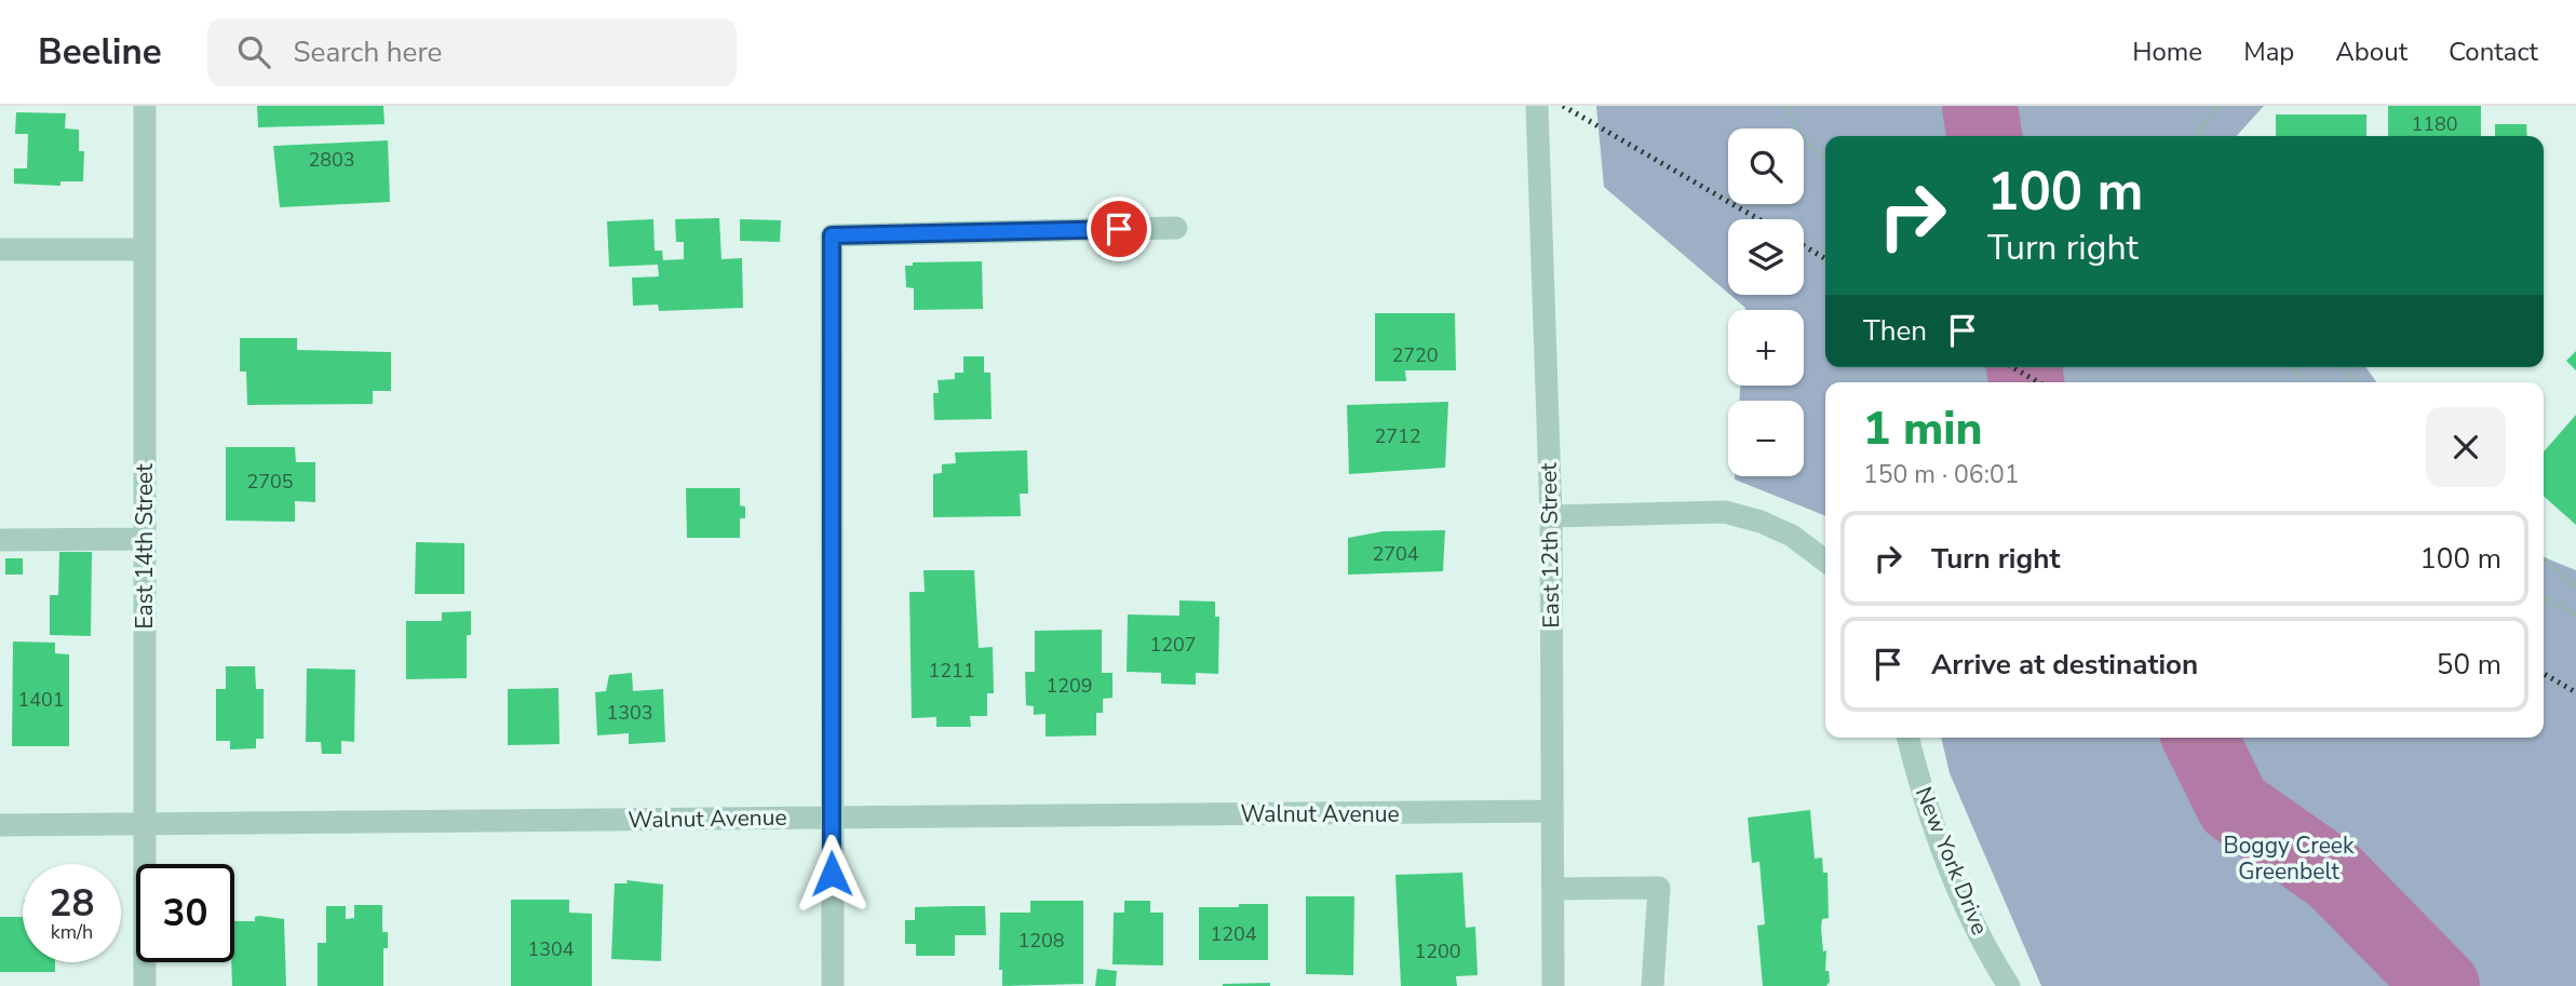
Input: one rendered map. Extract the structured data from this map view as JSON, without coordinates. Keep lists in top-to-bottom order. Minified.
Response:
{"streets":{"street":["East 12th Street","East 14th Street","Walnut Avenue","New York Drive"]},"crossings":[["East 12th Street","Walnut Avenue"],["East 14th Street","Walnut Avenue"]],"parks":["Boggy Creek Greenbelt"],"house_numbers":["1180","2803","2720","2712","2705","2704","1207","1211","1209","1401","1303","1204","1208","1304","1200"],"page":{"header":"Beeline","search":"Search here","nav":["Home","Map","About","Contact"],"map_buttons":["+","−"],"turn":["100 m","Turn right"],"then":"Then","heading":["1 min","150 m · 06:01"],"list":[{"name":"Turn right","value":"100 m"},{"name":"Arrive at destination","value":"50 m"}],"speed":"28 km/h","limit":"30"}}
